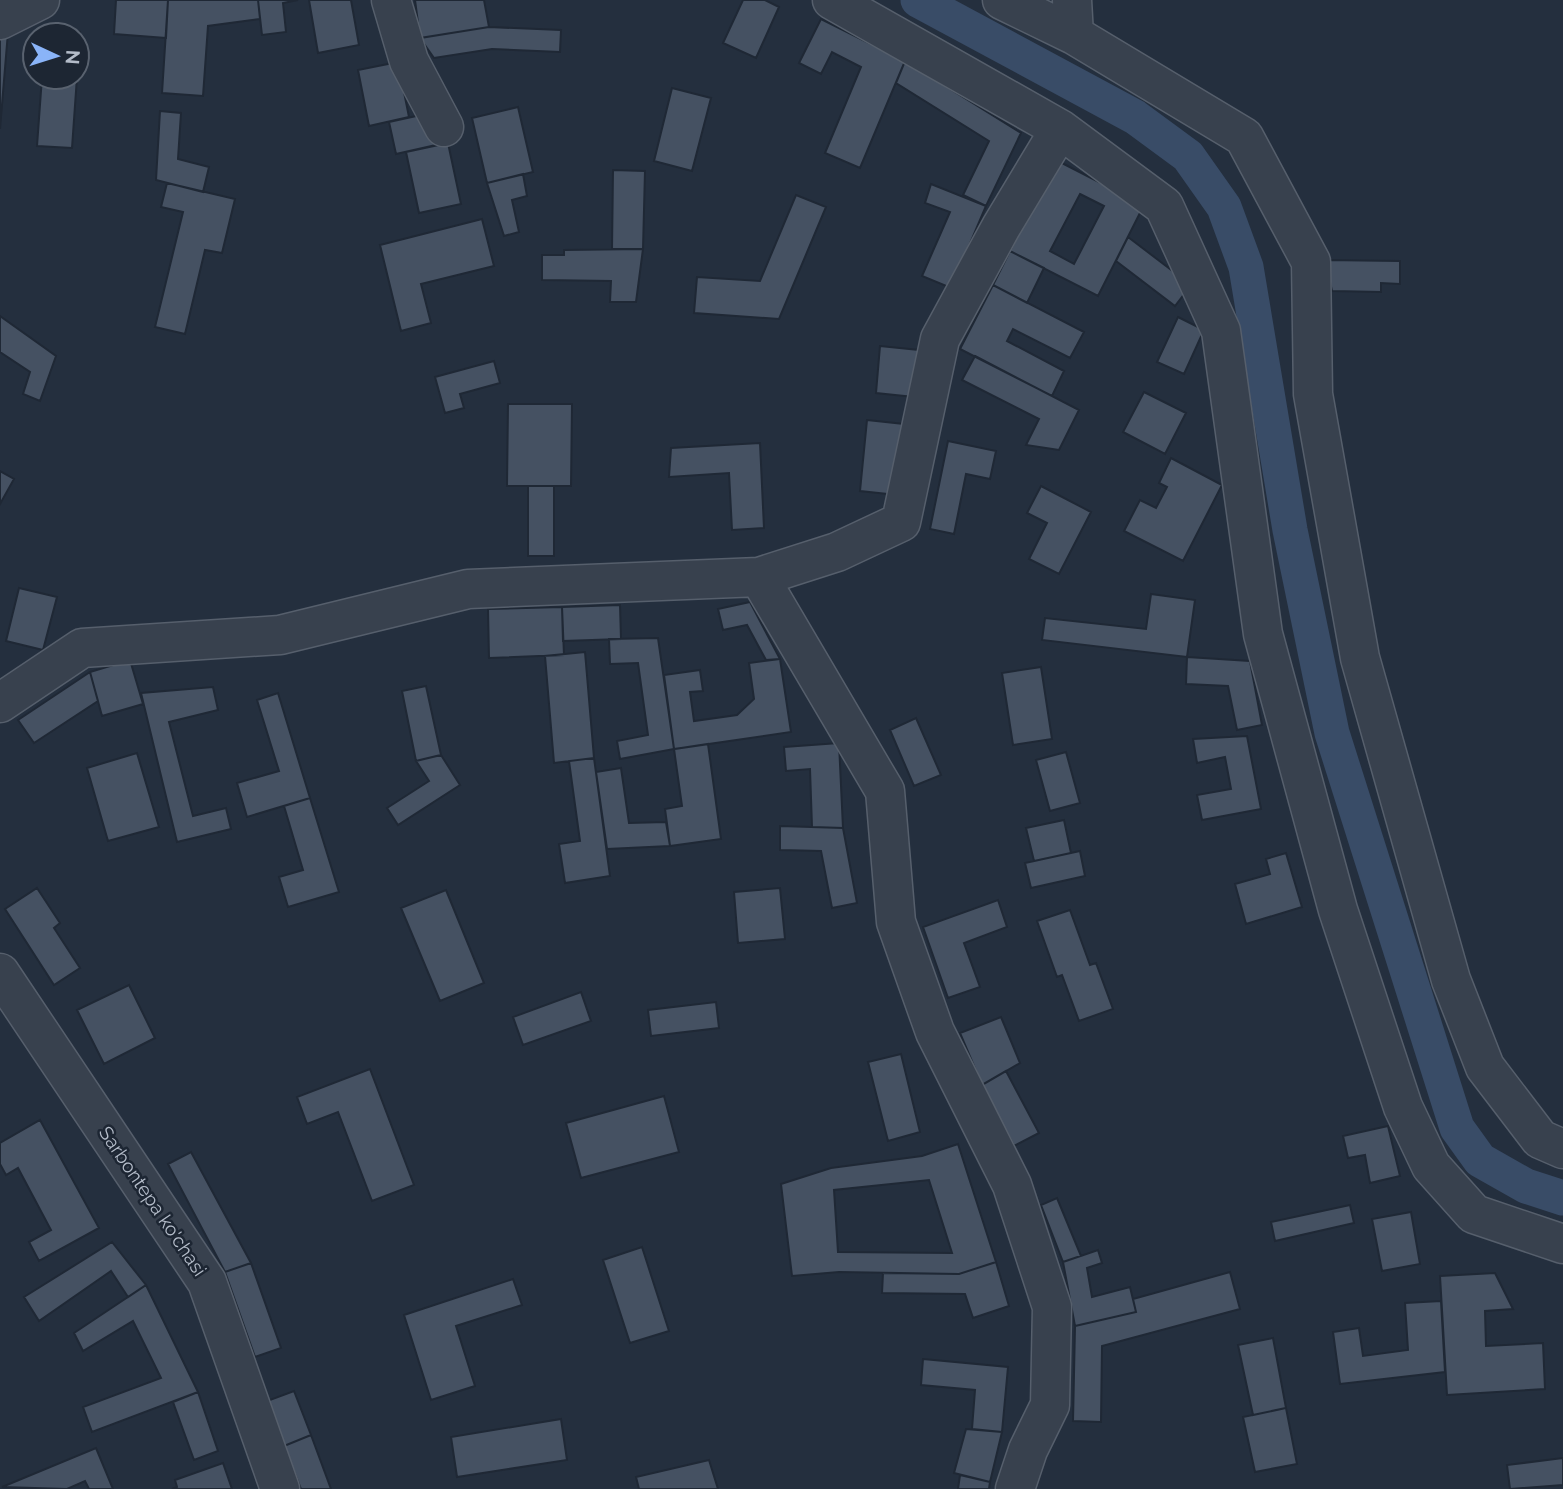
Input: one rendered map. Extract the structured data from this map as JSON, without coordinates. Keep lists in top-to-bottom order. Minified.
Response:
{"streets":{"street":["Sarbontepa ko'chasi"]},"north":"right"}
